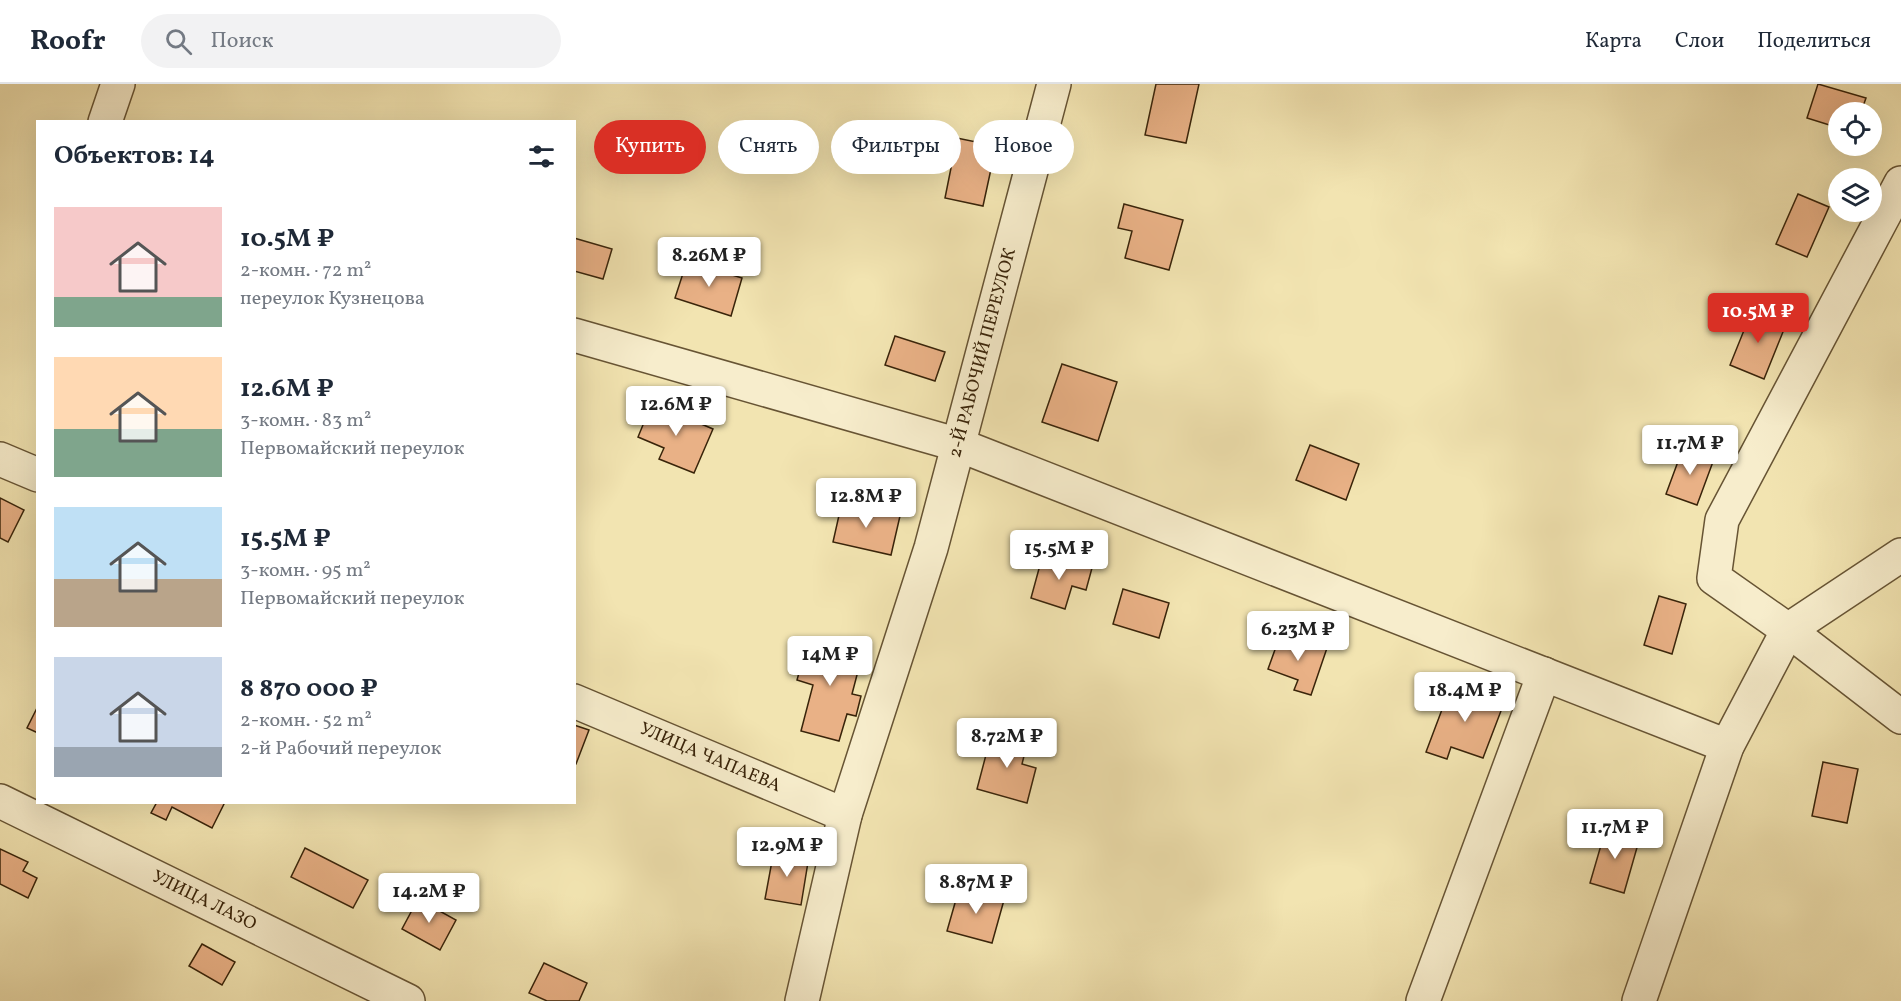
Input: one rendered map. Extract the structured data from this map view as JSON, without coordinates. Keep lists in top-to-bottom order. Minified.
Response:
{"streets":{"street":["2-Й РАБОЧИЙ ПЕРЕУЛОК","УЛИЦА ЧАПАЕВА","УЛИЦА ЛАЗО"]},"crossings":[["2-Й РАБОЧИЙ ПЕРЕУЛОК","УЛИЦА ЧАПАЕВА"]],"page":{"header":"Roofr","search":"Поиск","nav":["Карта","Слои","Поделиться"],"chip":["Купить","Снять","Фильтры","Новое"],"heading":"Объектов: 14","list":[{"name":"10.5M ₽","note":"2-комн. · 72 m² · переулок Кузнецова"},{"name":"12.6M ₽","note":"3-комн. · 83 m² · Первомайский переулок"},{"name":"15.5M ₽","note":"3-комн. · 95 m² · Первомайский переулок"},{"name":"8 870 000 ₽","note":"2-комн. · 52 m² · 2-й Рабочий переулок"}],"price":["8.26M ₽","10.5M ₽","12.6M ₽","11.7M ₽","12.8M ₽","15.5M ₽","6.23M ₽","14M ₽","18.4M ₽","8.72M ₽","11.7M ₽","12.9M ₽","8.87M ₽","14.2M ₽"]}}
